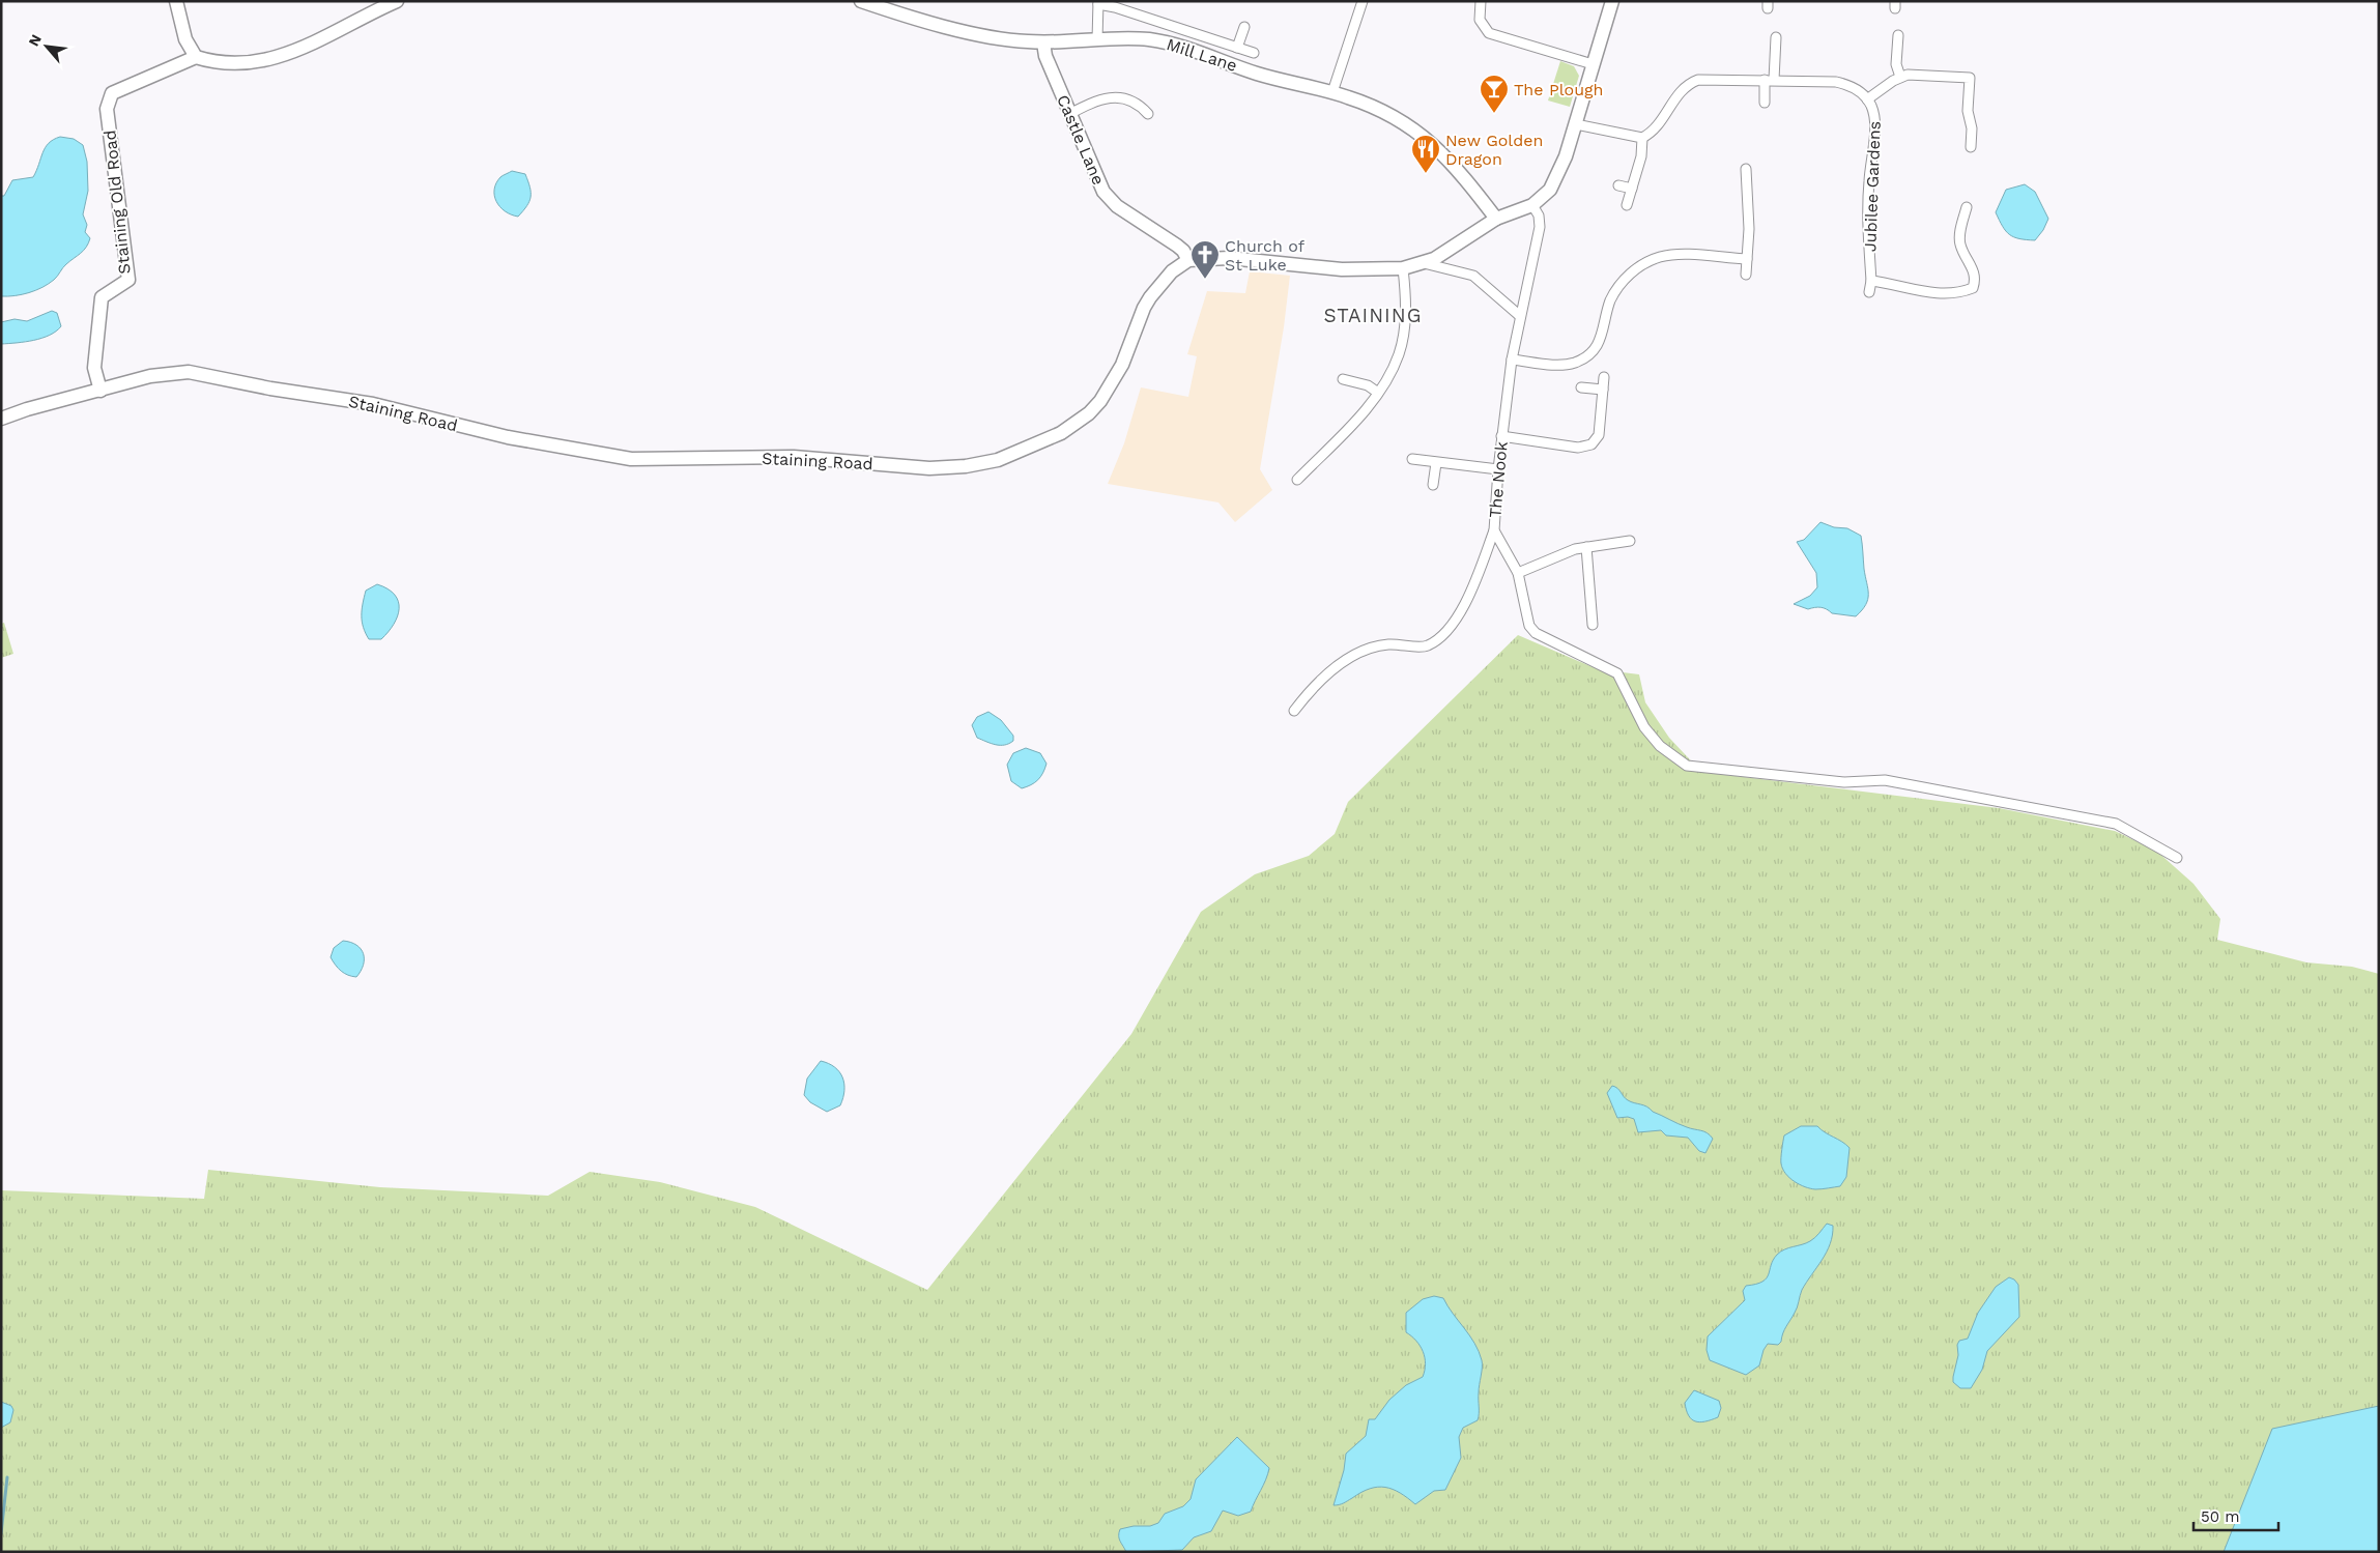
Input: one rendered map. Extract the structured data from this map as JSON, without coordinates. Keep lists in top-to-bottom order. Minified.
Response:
{"streets":{"street":["Mill Lane","Castle Lane","Jubilee Gardens","Staining Old Road","Staining Road","The Nook"]},"crossings":[["Mill Lane","Castle Lane"],["Castle Lane","Staining Road"],["Staining Old Road","Staining Road"]],"districts":["STAINING"],"places":{"bar":["The Plough"],"restaurant":["New Golden Dragon"],"church":["Church of St Luke"]},"scale_bar":"50 m","north":"top left"}
